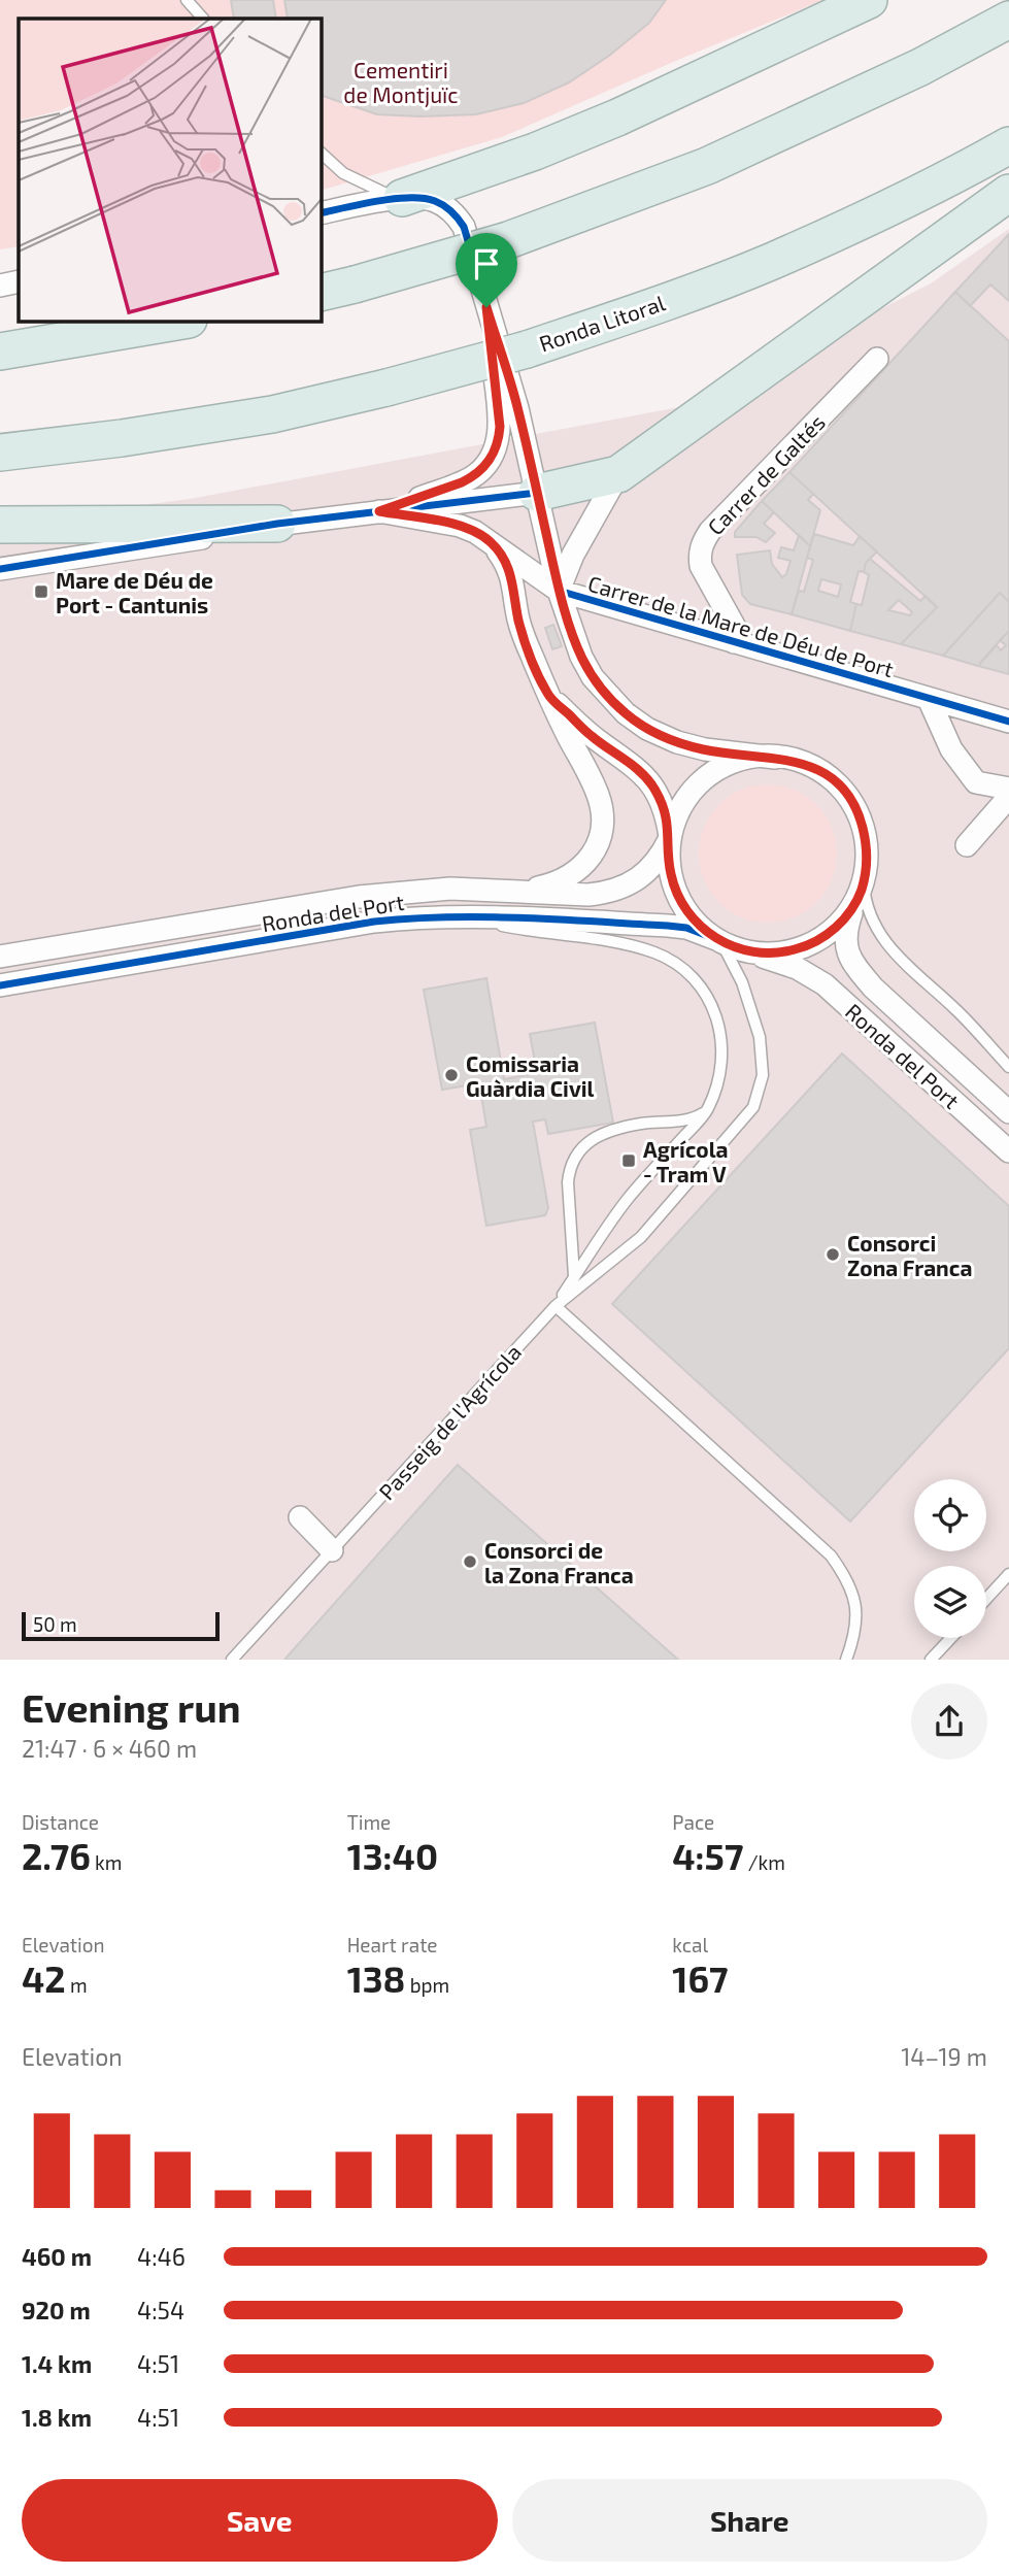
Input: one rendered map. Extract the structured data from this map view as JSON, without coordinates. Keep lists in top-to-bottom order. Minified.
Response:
{"streets":{"highway":["Ronda Litoral"],"street":["Carrer de Galtés","Carrer de la Mare de Déu de Port","Ronda del Port"],"lane":["Passeig de l'Agrícola"]},"crossings":[["Carrer de Galtés","Carrer de la Mare de Déu de Port"],["Ronda del Port","Passeig de l'Agrícola"]],"parks":["Cementiri de Montjuïc"],"places":{"transit":["Mare de Déu de Port - Cantunis","Agrícola - Tram V"],"other":["Comissaria Guàrdia Civil","Consorci Zona Franca","Consorci de la Zona Franca"]},"scale_bar":"50 m","page":{"scale":"50 m","heading":["Evening run","21:47 · 6 × 460 m"],"stats":[["Distance","2.76 km"],["Time","13:40"],["Pace","4:57 /km"],["Elevation","42 m"],["Heart rate","138 bpm"],["kcal","167"]],"chart":["Elevation","14–19 m"],"list":[{"name":"460 m","note":"4:46"},{"name":"920 m","note":"4:54"},{"name":"1.4 km","note":"4:51"},{"name":"1.8 km","note":"4:51"}],"buttons":["Save","Share"]}}
